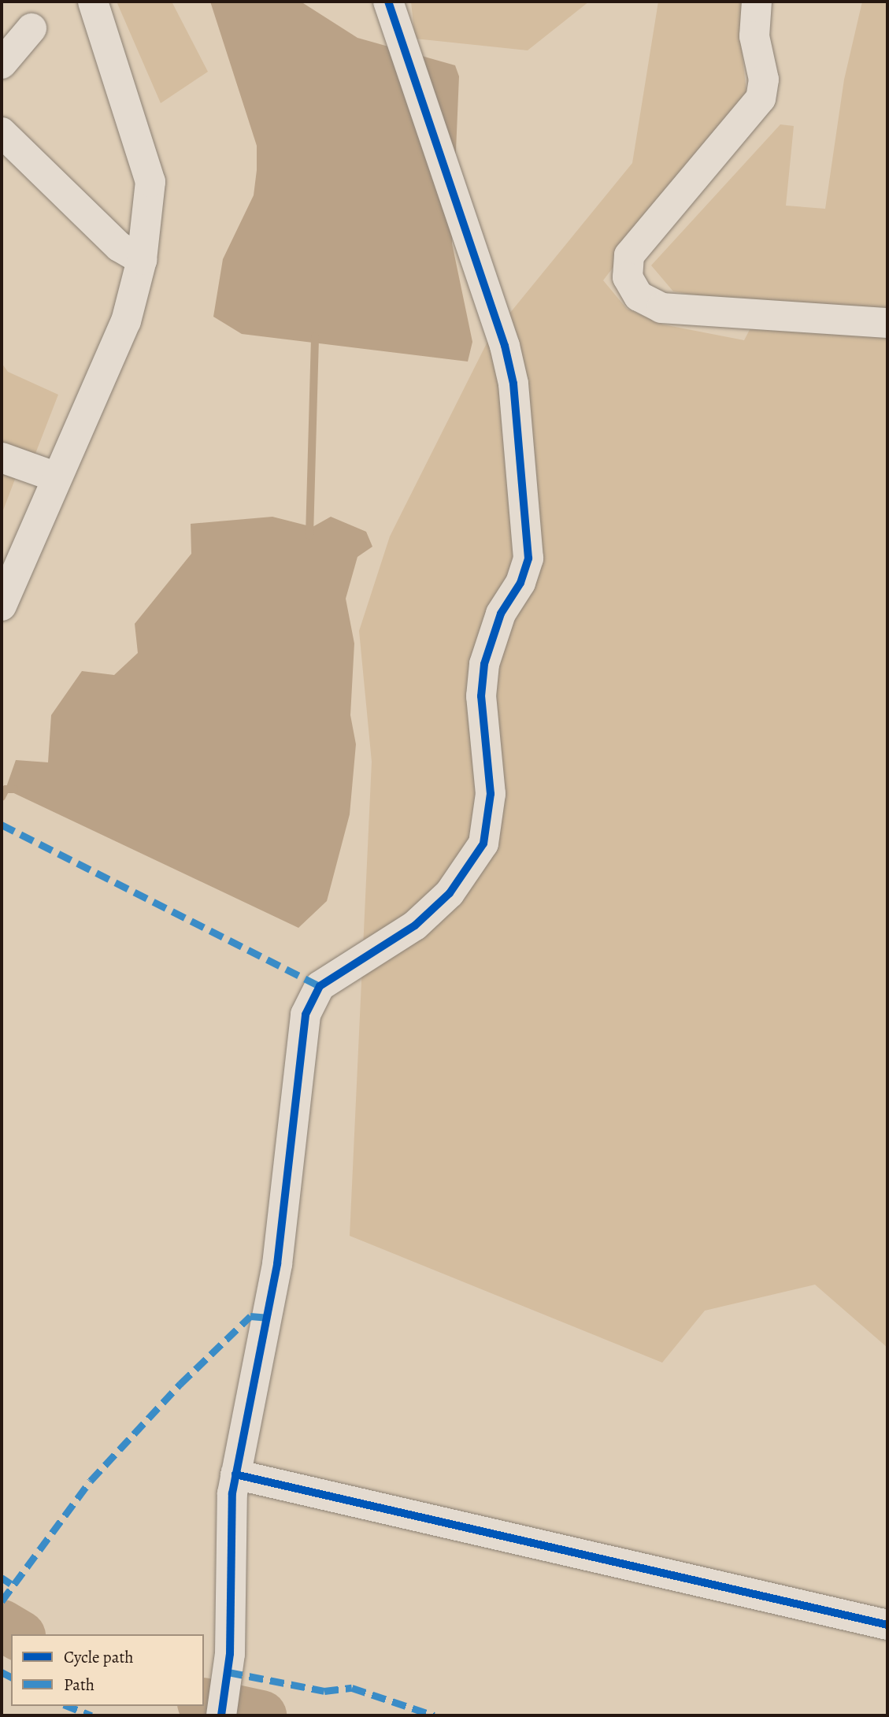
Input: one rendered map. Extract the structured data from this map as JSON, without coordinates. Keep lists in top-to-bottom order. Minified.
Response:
{"legend":["Cycle path","Path"]}
